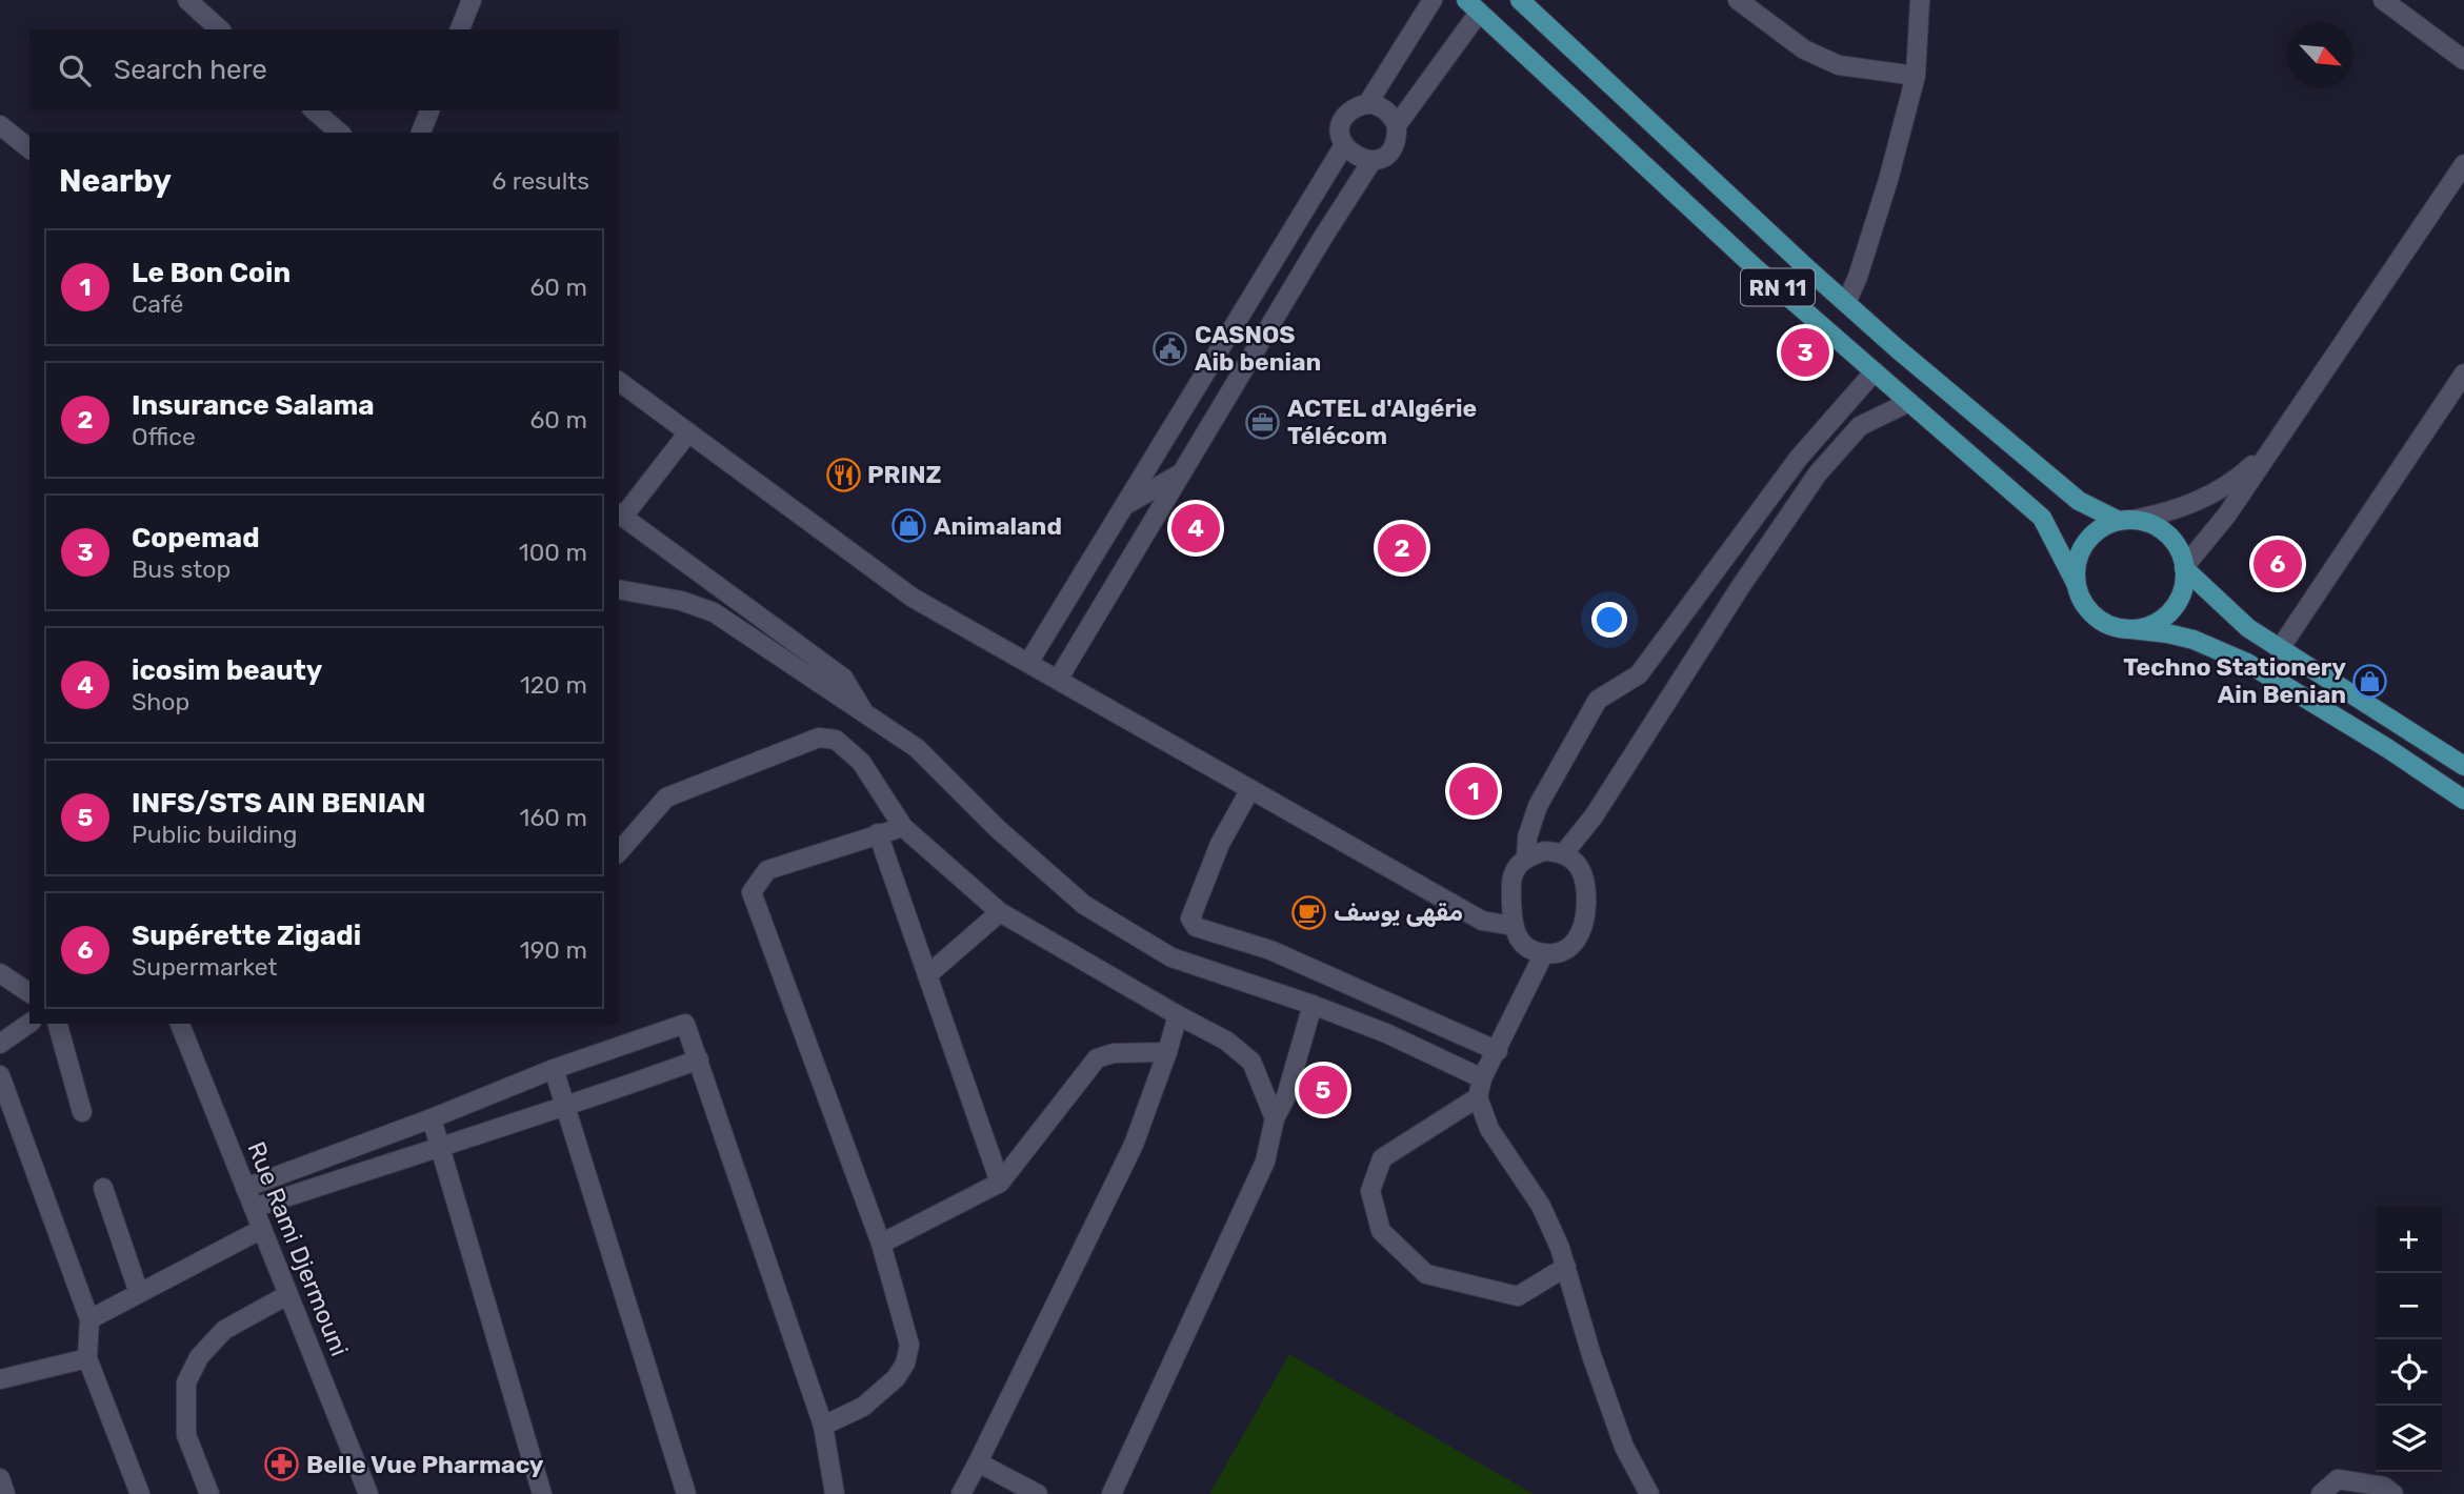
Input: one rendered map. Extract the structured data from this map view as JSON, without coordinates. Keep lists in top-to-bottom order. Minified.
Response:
{"streets":{"main road":["RN 11"],"street":["Rue Rami Djermouni"]},"places":{"public building":["CASNOS Aib benian"],"office":["ACTEL d'Algérie Télécom"],"restaurant":["PRINZ"],"shop":["Animaland","Techno Stationery Ain Benian"],"cafe":["مقهى يوسف"],"pharmacy":["Belle Vue Pharmacy"]},"north":"bottom right","page":{"search":"Search here","heading":["Nearby","6 results"],"list":[{"mark":"1","name":"Le Bon Coin","note":"Café","value":"60 m"},{"mark":"2","name":"Insurance Salama","note":"Office","value":"60 m"},{"mark":"3","name":"Copemad","note":"Bus stop","value":"100 m"},{"mark":"4","name":"icosim beauty","note":"Shop","value":"120 m"},{"mark":"5","name":"INFS/STS AIN BENIAN","note":"Public building","value":"160 m"},{"mark":"6","name":"Supérette Zigadi","note":"Supermarket","value":"190 m"}],"pins":["3","4","2","6","1","5"],"map_buttons":["+","−"]}}
